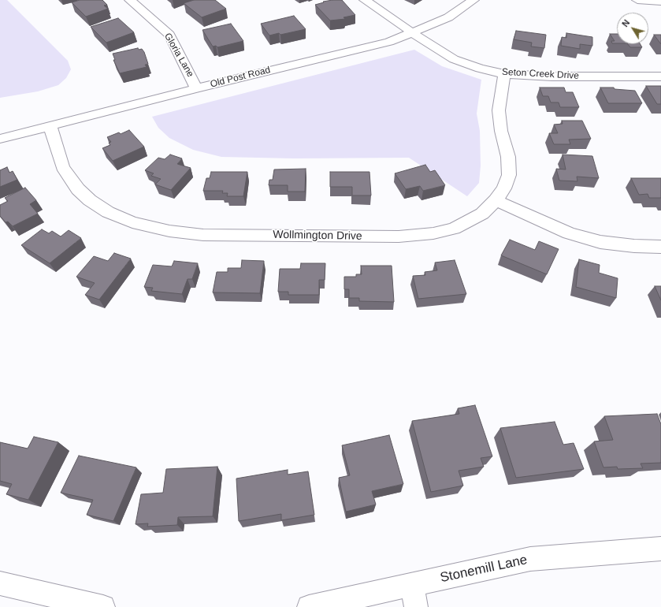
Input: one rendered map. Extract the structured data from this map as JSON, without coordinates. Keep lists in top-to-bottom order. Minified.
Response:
{"streets":{"street":["Gloria Lane","Seton Creek Drive","Old Post Road","Wollmington Drive","Stonemill Lane"]},"crossings":[["Gloria Lane","Old Post Road"],["Seton Creek Drive","Old Post Road"],["Seton Creek Drive","Wollmington Drive"],["Old Post Road","Wollmington Drive"]],"north":"top left"}
